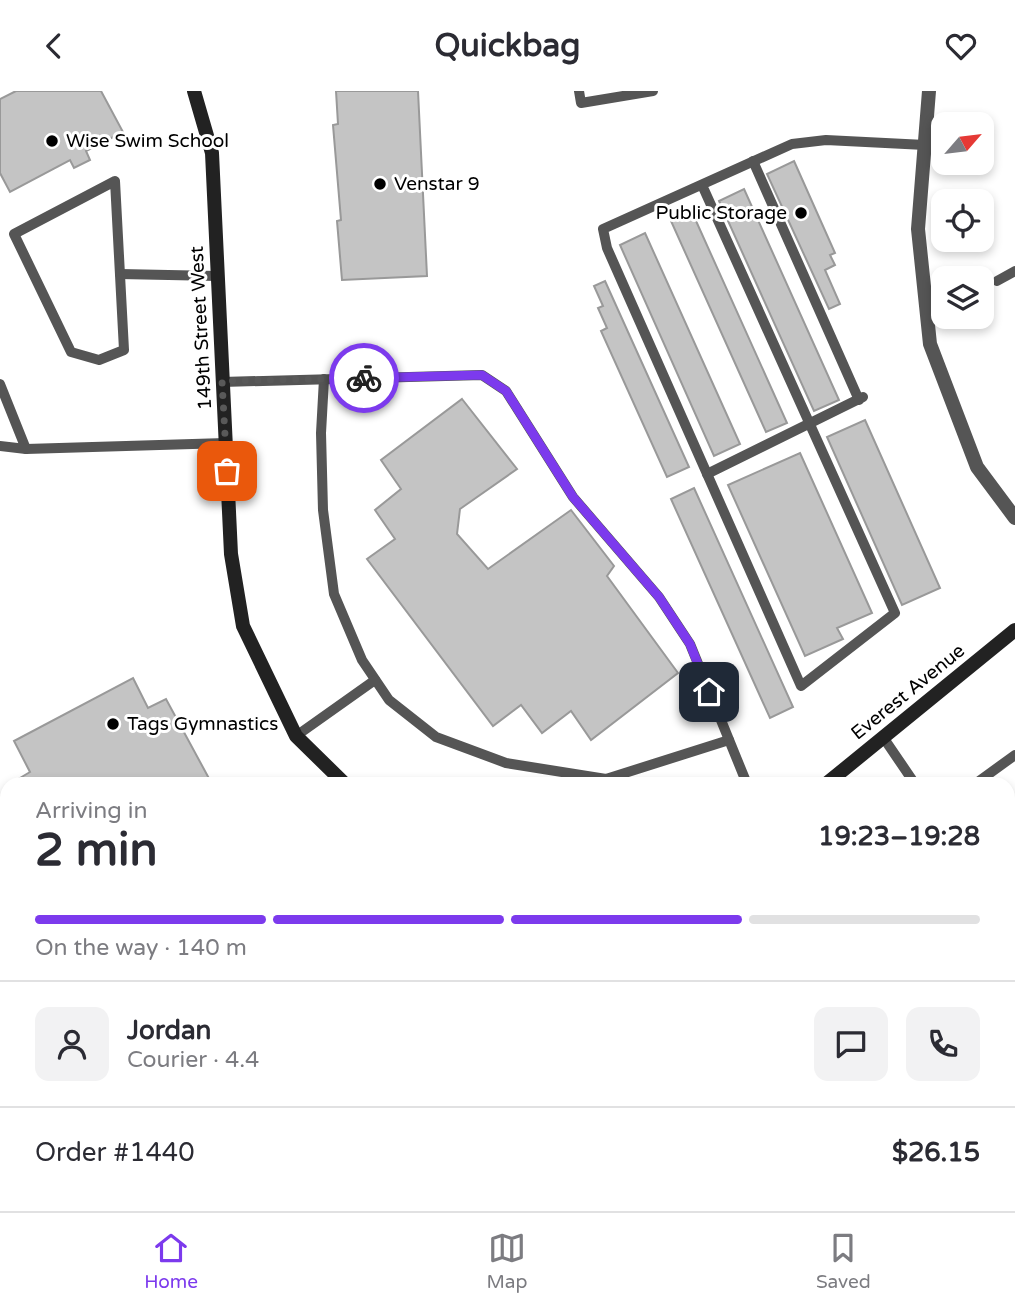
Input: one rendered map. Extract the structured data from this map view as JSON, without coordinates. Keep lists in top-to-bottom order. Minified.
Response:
{"streets":{"street":["149th Street West","Everest Avenue"]},"places":["Wise Swim School","Venstar 9","Public Storage","Tags Gymnastics"],"north":"top right","page":{"header":"Quickbag","heading":["2 min","Arriving in","19:23–19:28"],"panel":["Jordan","Courier · 4.4","Order #1440","$26.15"],"bar":"On the way · 140 m","tabs":["Home","Map","Saved"]}}
